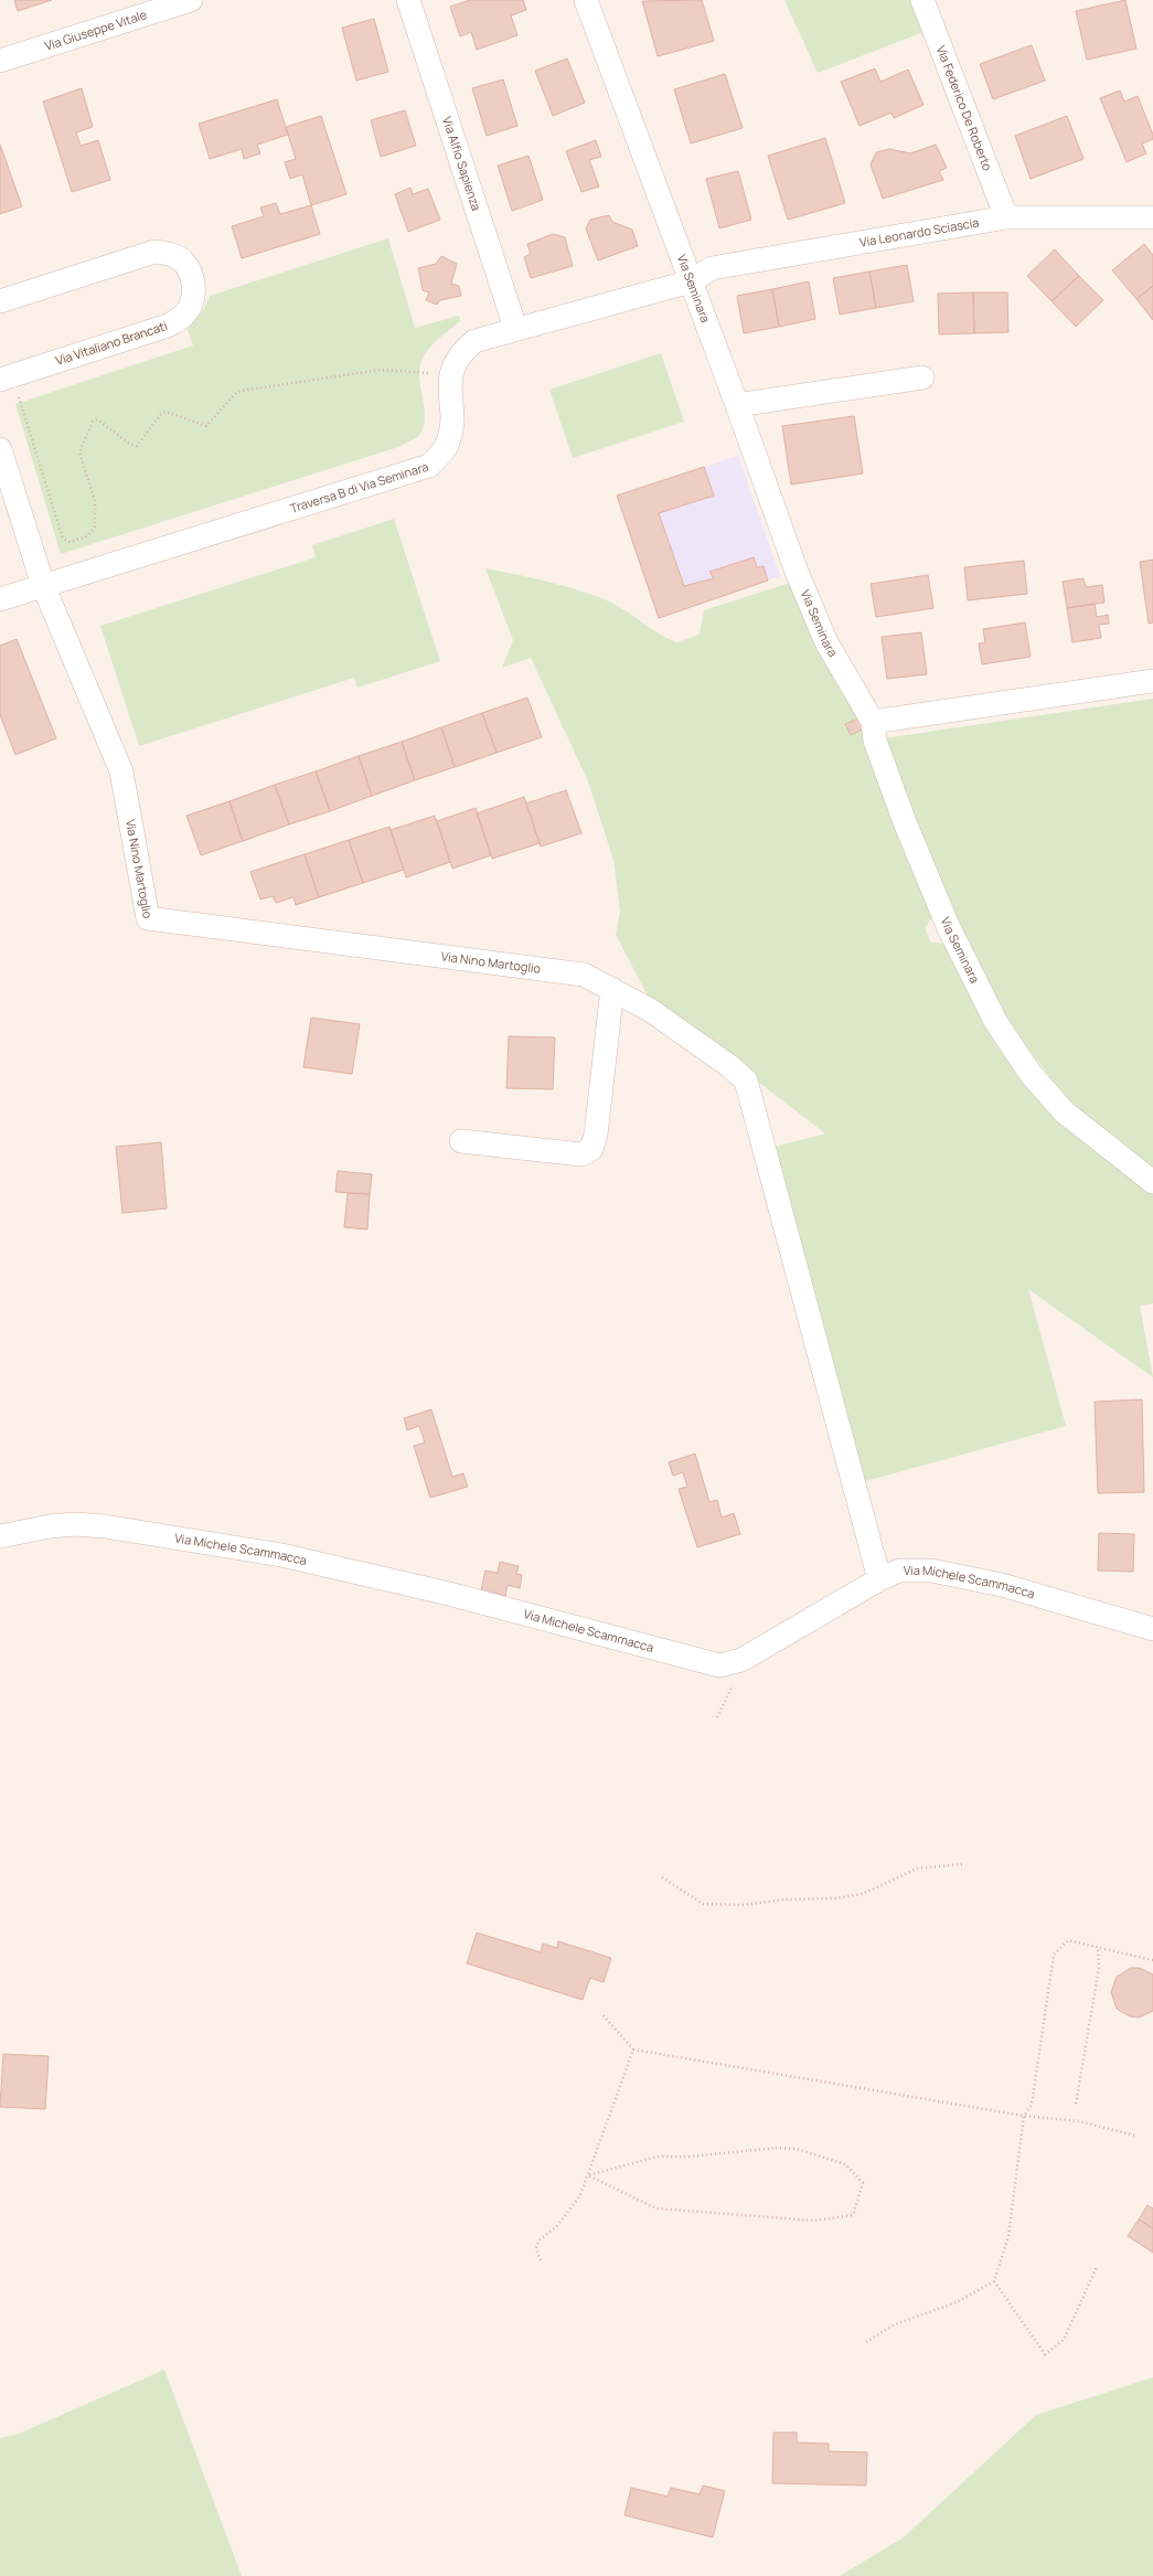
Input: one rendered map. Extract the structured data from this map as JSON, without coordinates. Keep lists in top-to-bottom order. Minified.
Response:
{"streets":{"street":["Via Giuseppe Vitale","Via Federico De Roberto","Via Alfio Sapienza","Via Leonardo Sciascia","Via Seminara","Via Vitaliano Brancati","Traversa B di Via Seminara","Via Nino Martoglio","Via Michele Scammacca"]},"crossings":[["Via Federico De Roberto","Via Leonardo Sciascia"],["Via Alfio Sapienza","Traversa B di Via Seminara"],["Via Leonardo Sciascia","Via Seminara"],["Via Leonardo Sciascia","Traversa B di Via Seminara"],["Via Seminara","Traversa B di Via Seminara"],["Traversa B di Via Seminara","Via Nino Martoglio"]]}
